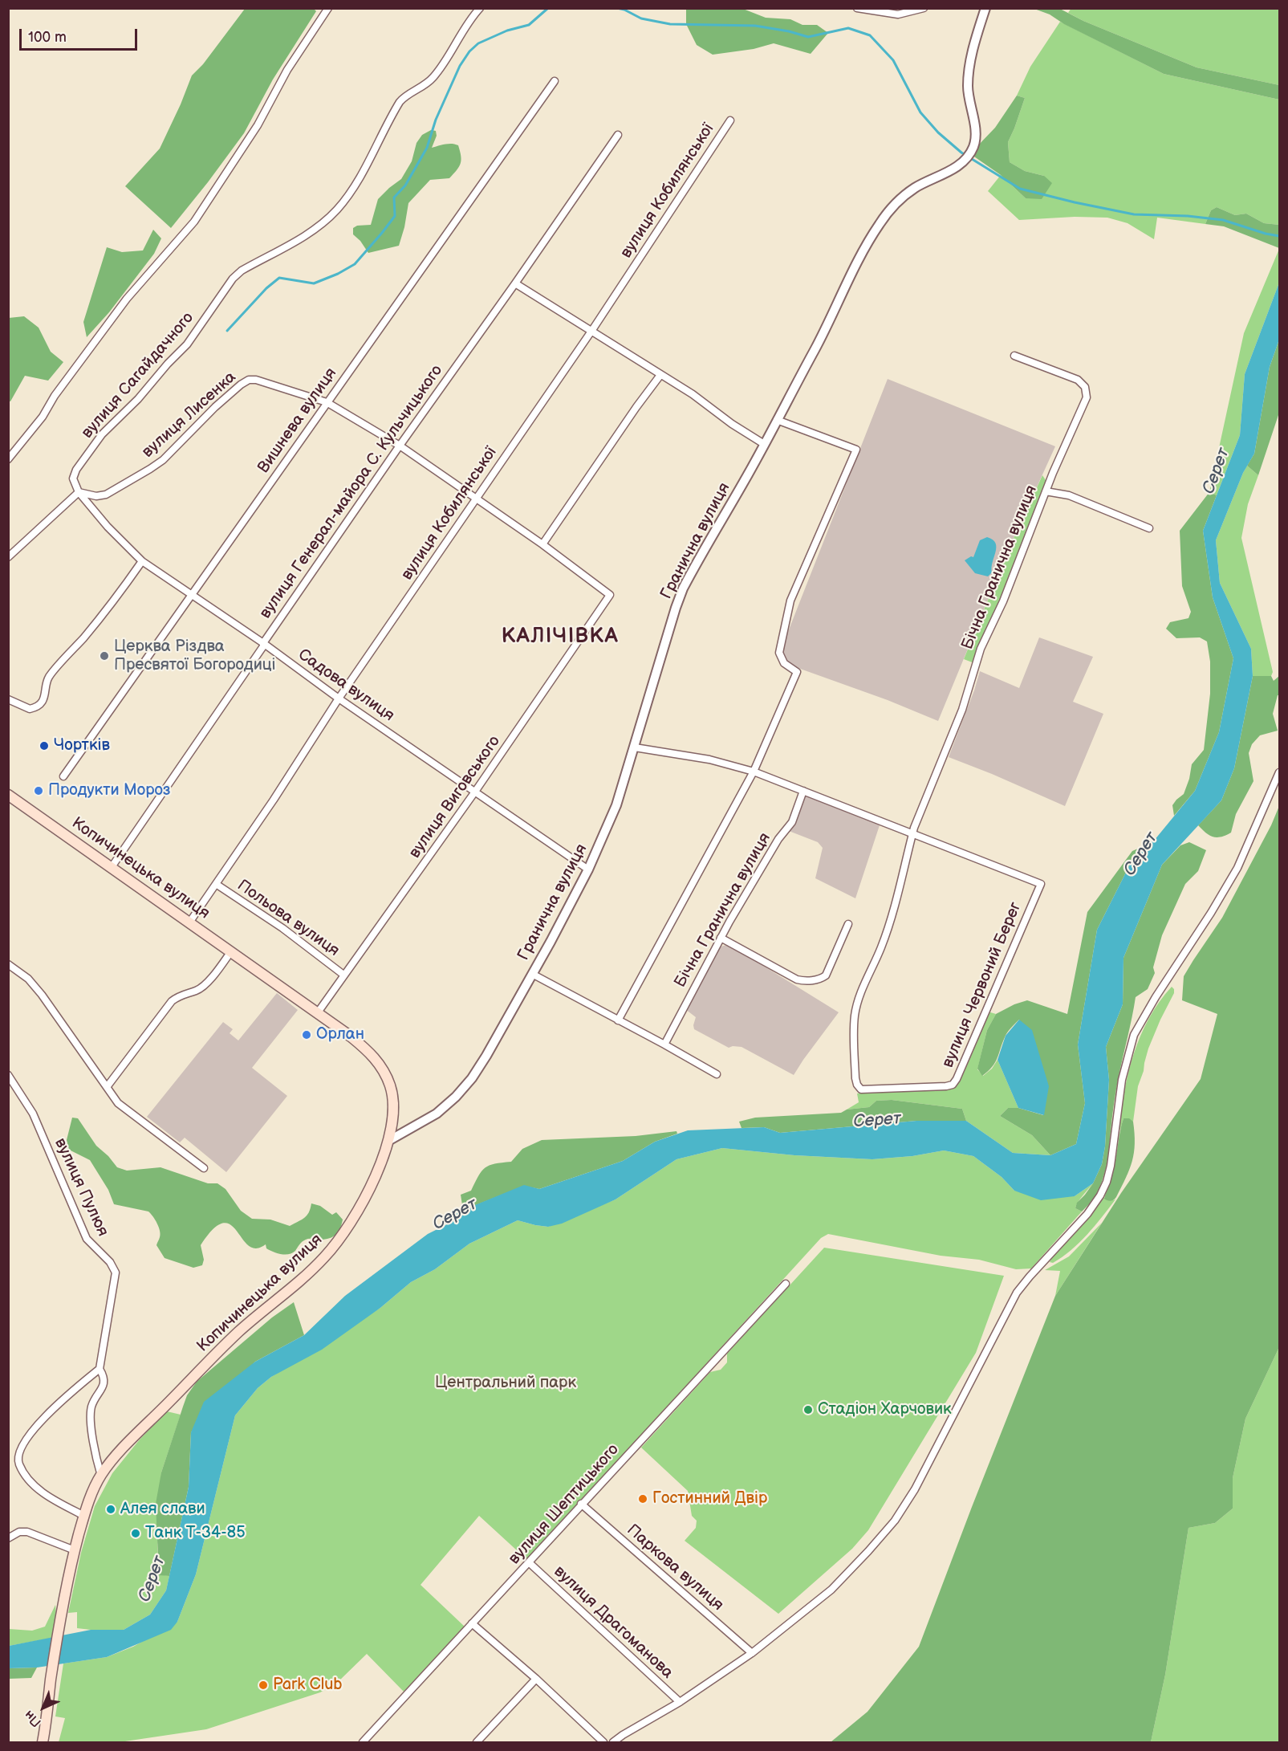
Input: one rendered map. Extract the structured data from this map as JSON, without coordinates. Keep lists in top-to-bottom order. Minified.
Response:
{"streets":{"main road":["Копичинецька вулиця"],"street":["вулиця Кобилянської","вулиця Сагайдачного","вулиця Лисенка","Вишнева вулиця","вулиця Генерал-майора С. Кульчицького","Гранична вулиця","Бічна Гранична вулиця","Садова вулиця","вулиця Виговського","Польова вулиця","вулиця Червоний Берег","вулиця Пулюя","вулиця Шептицького","Паркова вулиця","вулиця Драгоманова"]},"crossings":[["вулиця Кобилянської","вулиця Лисенка"],["вулиця Кобилянської","Садова вулиця"],["вулиця Кобилянської","Копичинецька вулиця"],["вулиця Кобилянської","Польова вулиця"],["вулиця Сагайдачного","вулиця Лисенка"],["вулиця Сагайдачного","Садова вулиця"],["вулиця Лисенка","Вишнева вулиця"],["вулиця Лисенка","вулиця Генерал-майора С. Кульчицького"],["вулиця Лисенка","Садова вулиця"],["вулиця Лисенка","вулиця Виговського"],["Вишнева вулиця","Садова вулиця"],["вулиця Генерал-майора С. Кульчицького","Садова вулиця"],["вулиця Генерал-майора С. Кульчицького","Копичинецька вулиця"],["Гранична вулиця","Садова вулиця"],["Гранична вулиця","Копичинецька вулиця"],["Бічна Гранична вулиця","вулиця Червоний Берег"],["Садова вулиця","вулиця Виговського"],["вулиця Виговського","Копичинецька вулиця"],["вулиця Виговського","Польова вулиця"],["Копичинецька вулиця","вулиця Пулюя"],["вулиця Шептицького","Паркова вулиця"],["вулиця Шептицького","вулиця Драгоманова"]],"districts":["КАЛІЧІВКА"],"water":["Серет"],"parks":["Центральний парк"],"places":["Церква Різдва Пресвятої Богородиці","Чортків","Продукти Мороз","Орлан","Стадіон Харчовик","Гостинний Двір","Алея слави","Танк Т-34-85","Park Club"],"scale_bar":"100 m","north":"bottom left"}
